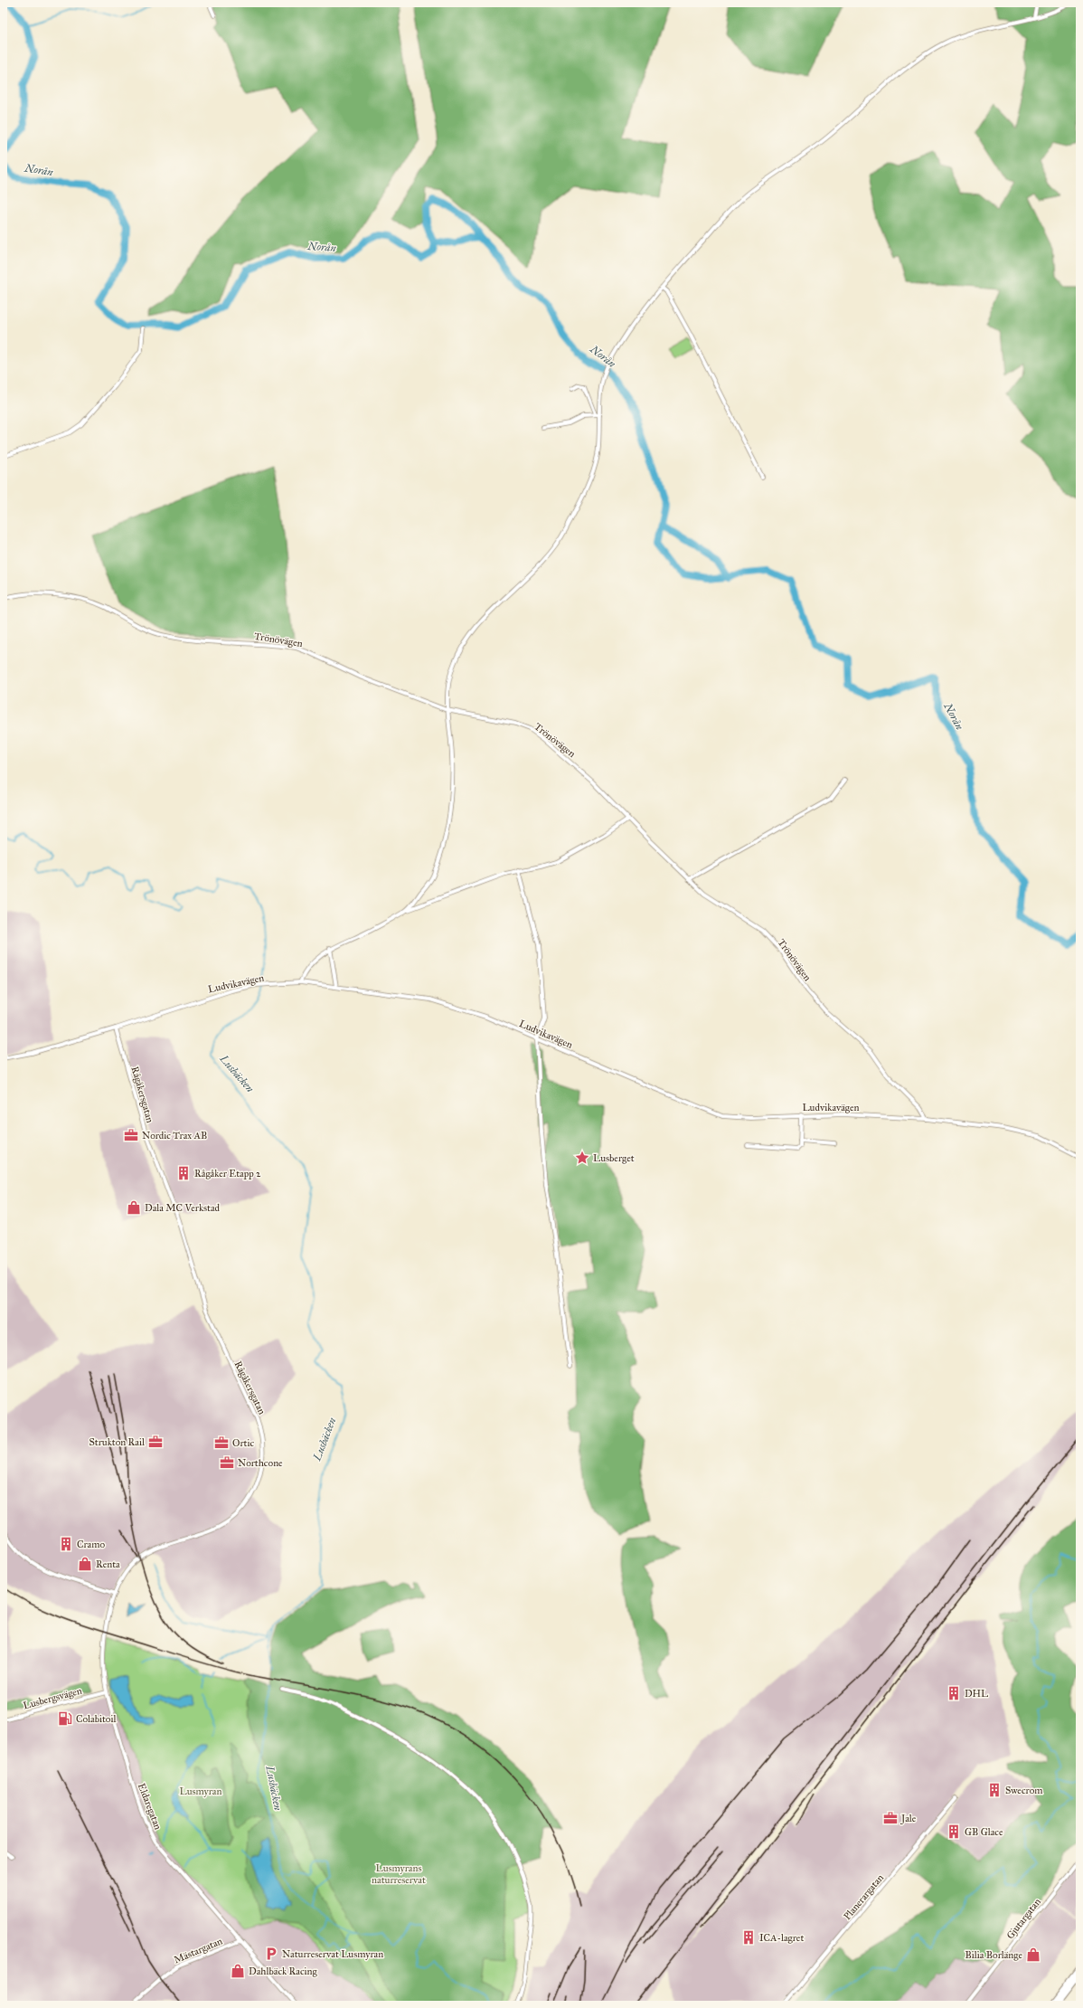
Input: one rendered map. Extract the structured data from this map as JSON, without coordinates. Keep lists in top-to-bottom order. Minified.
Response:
{"streets":{"street":["Trönövägen","Ludvikavägen","Rågåkersgatan","Lusbergsvägen","Eldaregatan","Planerargatan","Gjutargatan","Mästargatan"]},"crossings":[["Trönövägen","Ludvikavägen"],["Ludvikavägen","Rågåkersgatan"],["Rågåkersgatan","Lusbergsvägen"],["Rågåkersgatan","Eldaregatan"],["Lusbergsvägen","Eldaregatan"],["Eldaregatan","Mästargatan"]],"water":["Norån","Lusbäcken"],"parks":["Lusmyran","Lusmyrans naturreservat"],"places":{"office":["Nordic Trax AB","Strukton Rail","Ortic","Northcone","Jale"],"place":["Lusberget"],"building":["Rågåker Etapp 2","Cramo","DHL","Swecrom","GB Glace","ICA-lagret"],"shop":["Dala MC Verkstad","Renta","Bilia Borlänge","Dahlbäck Racing"],"fuel station":["Colabitoil"],"parking":["Naturreservat Lusmyran"]}}
